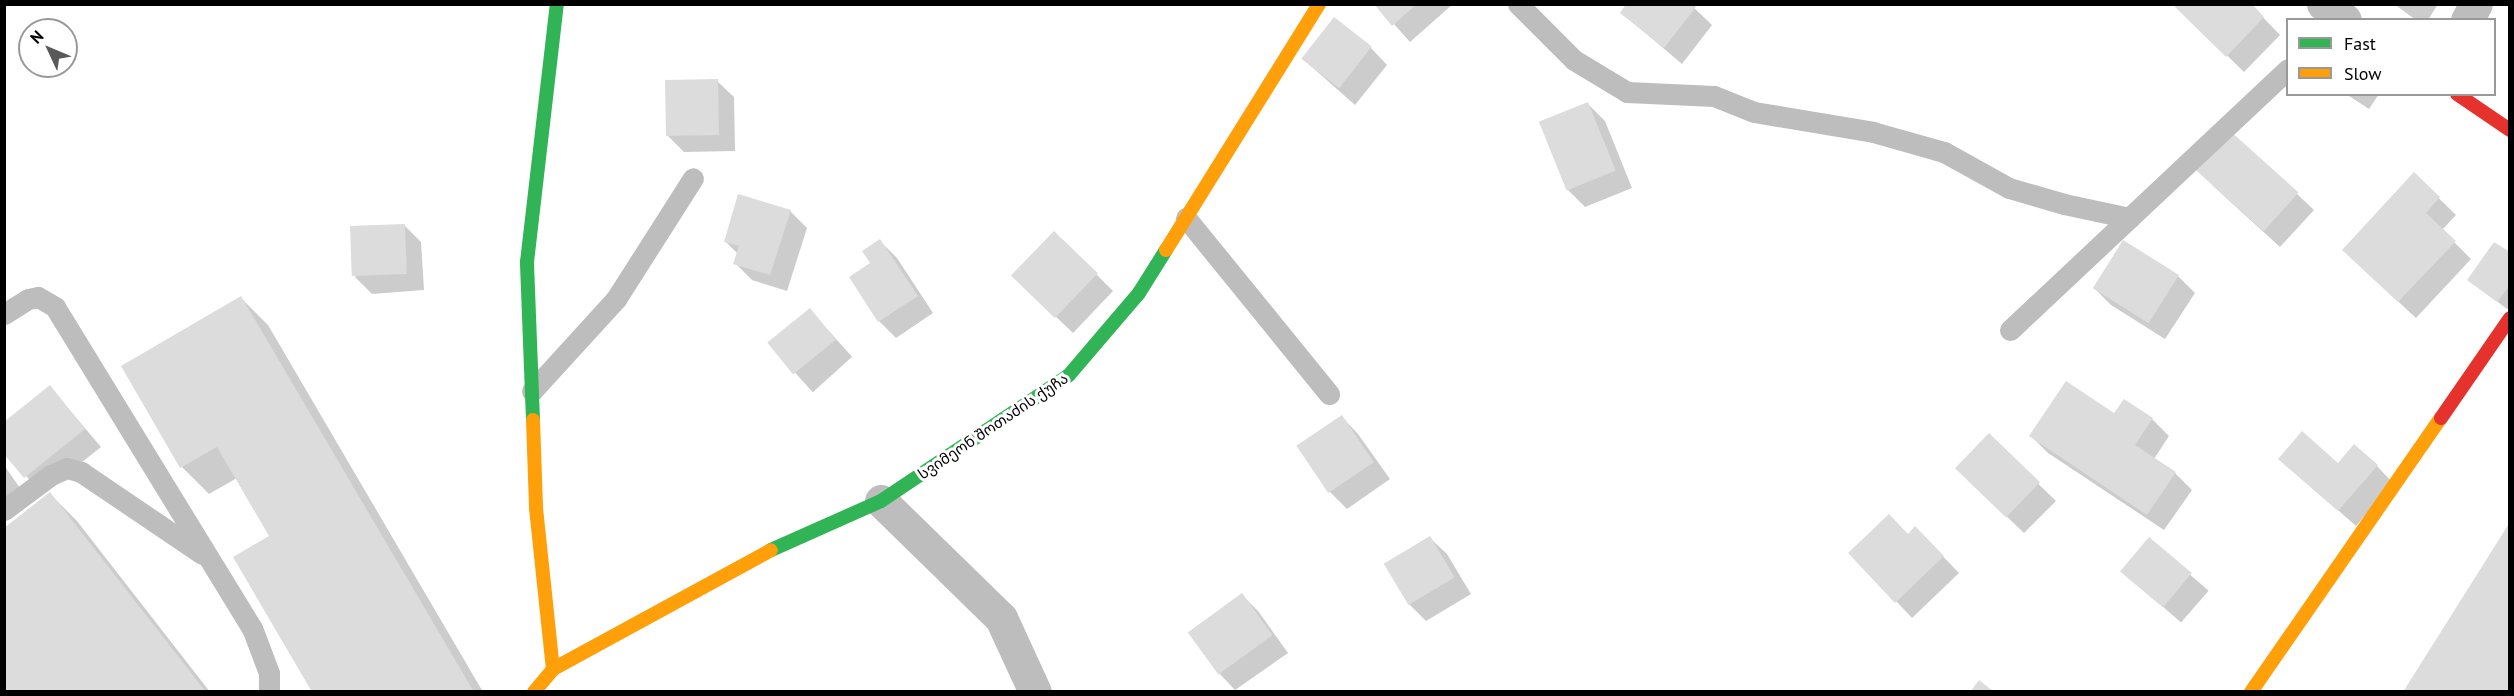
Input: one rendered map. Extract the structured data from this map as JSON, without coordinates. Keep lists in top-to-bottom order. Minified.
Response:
{"streets":{"street":["სვიმეონ შოთაძის ქუჩა"]},"legend":["Fast","Slow"],"north":"top left"}
